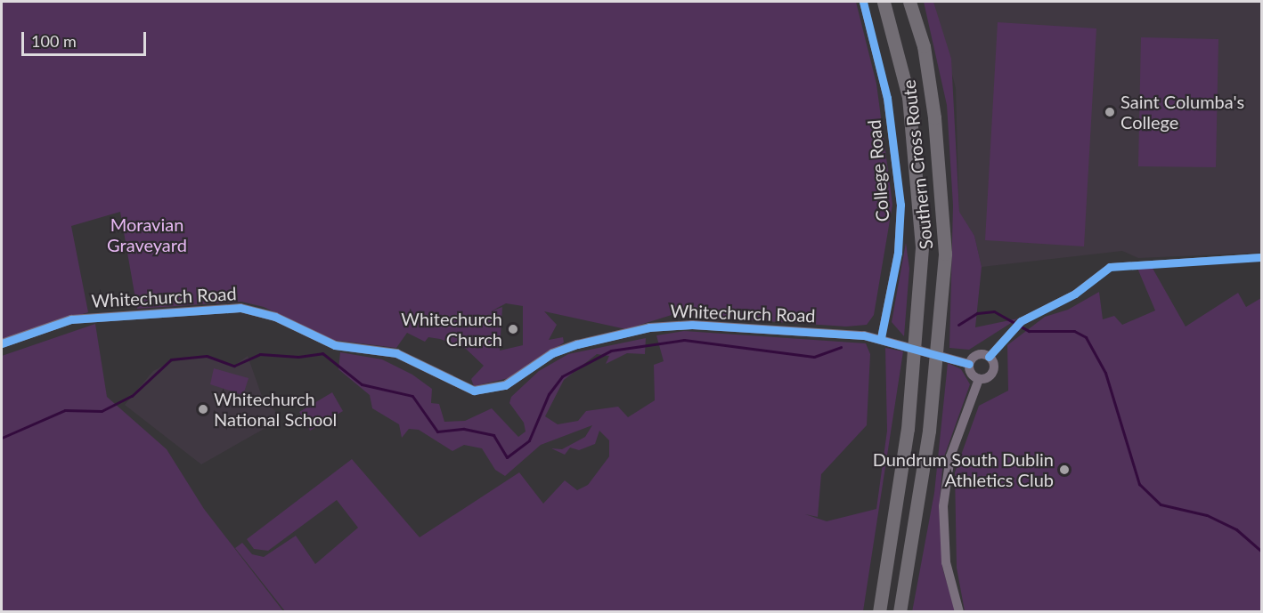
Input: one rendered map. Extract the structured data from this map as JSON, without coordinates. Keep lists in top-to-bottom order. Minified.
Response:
{"streets":{"highway":["Southern Cross Route"],"street":["College Road","Whitechurch Road"]},"crossings":[["College Road","Whitechurch Road"]],"parks":["Moravian Graveyard"],"places":["Saint Columba's College","Whitechurch Church","Whitechurch National School","Dundrum South Dublin Athletics Club"],"scale_bar":"100 m"}
